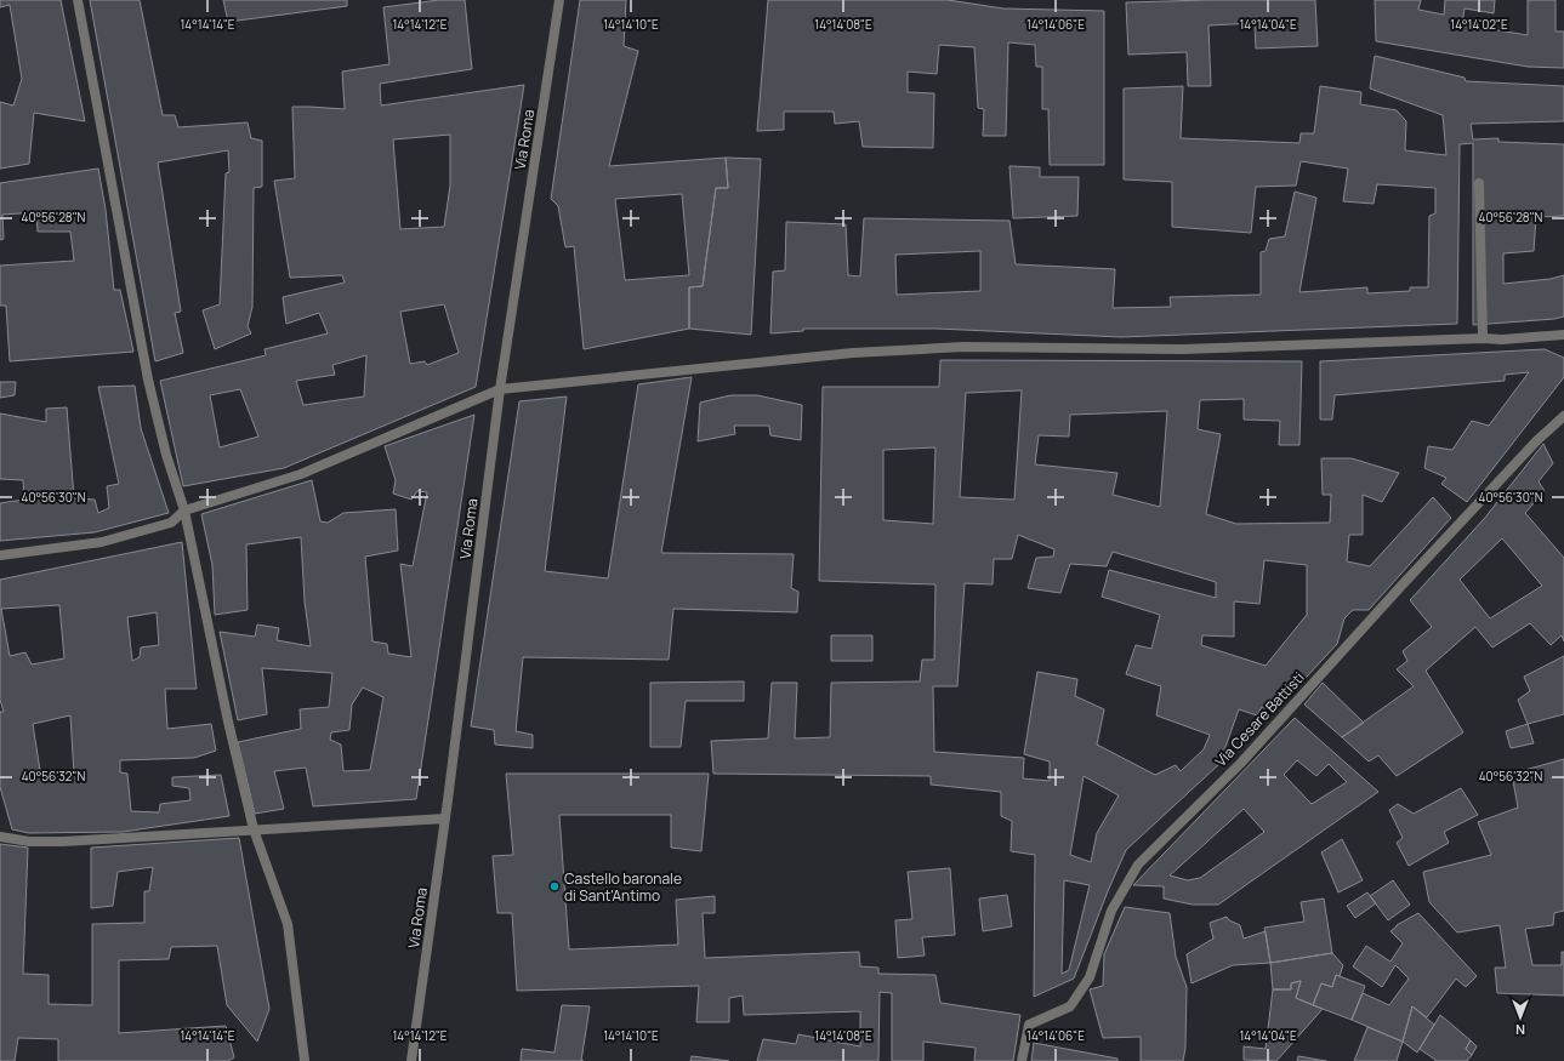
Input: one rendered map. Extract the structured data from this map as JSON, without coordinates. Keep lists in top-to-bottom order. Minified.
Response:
{"streets":{"street":["Via Roma","Via Cesare Battisti"]},"places":["Castello baronale di Sant'Antimo"],"north":"bottom","coordinates":["14°14'14\"E","14°14'12\"E","14°14'10\"E","14°14'08\"E","14°14'06\"E","14°14'04\"E","14°14'02\"E","40°56'28\"N","40°56'30\"N","40°56'32\"N"]}
